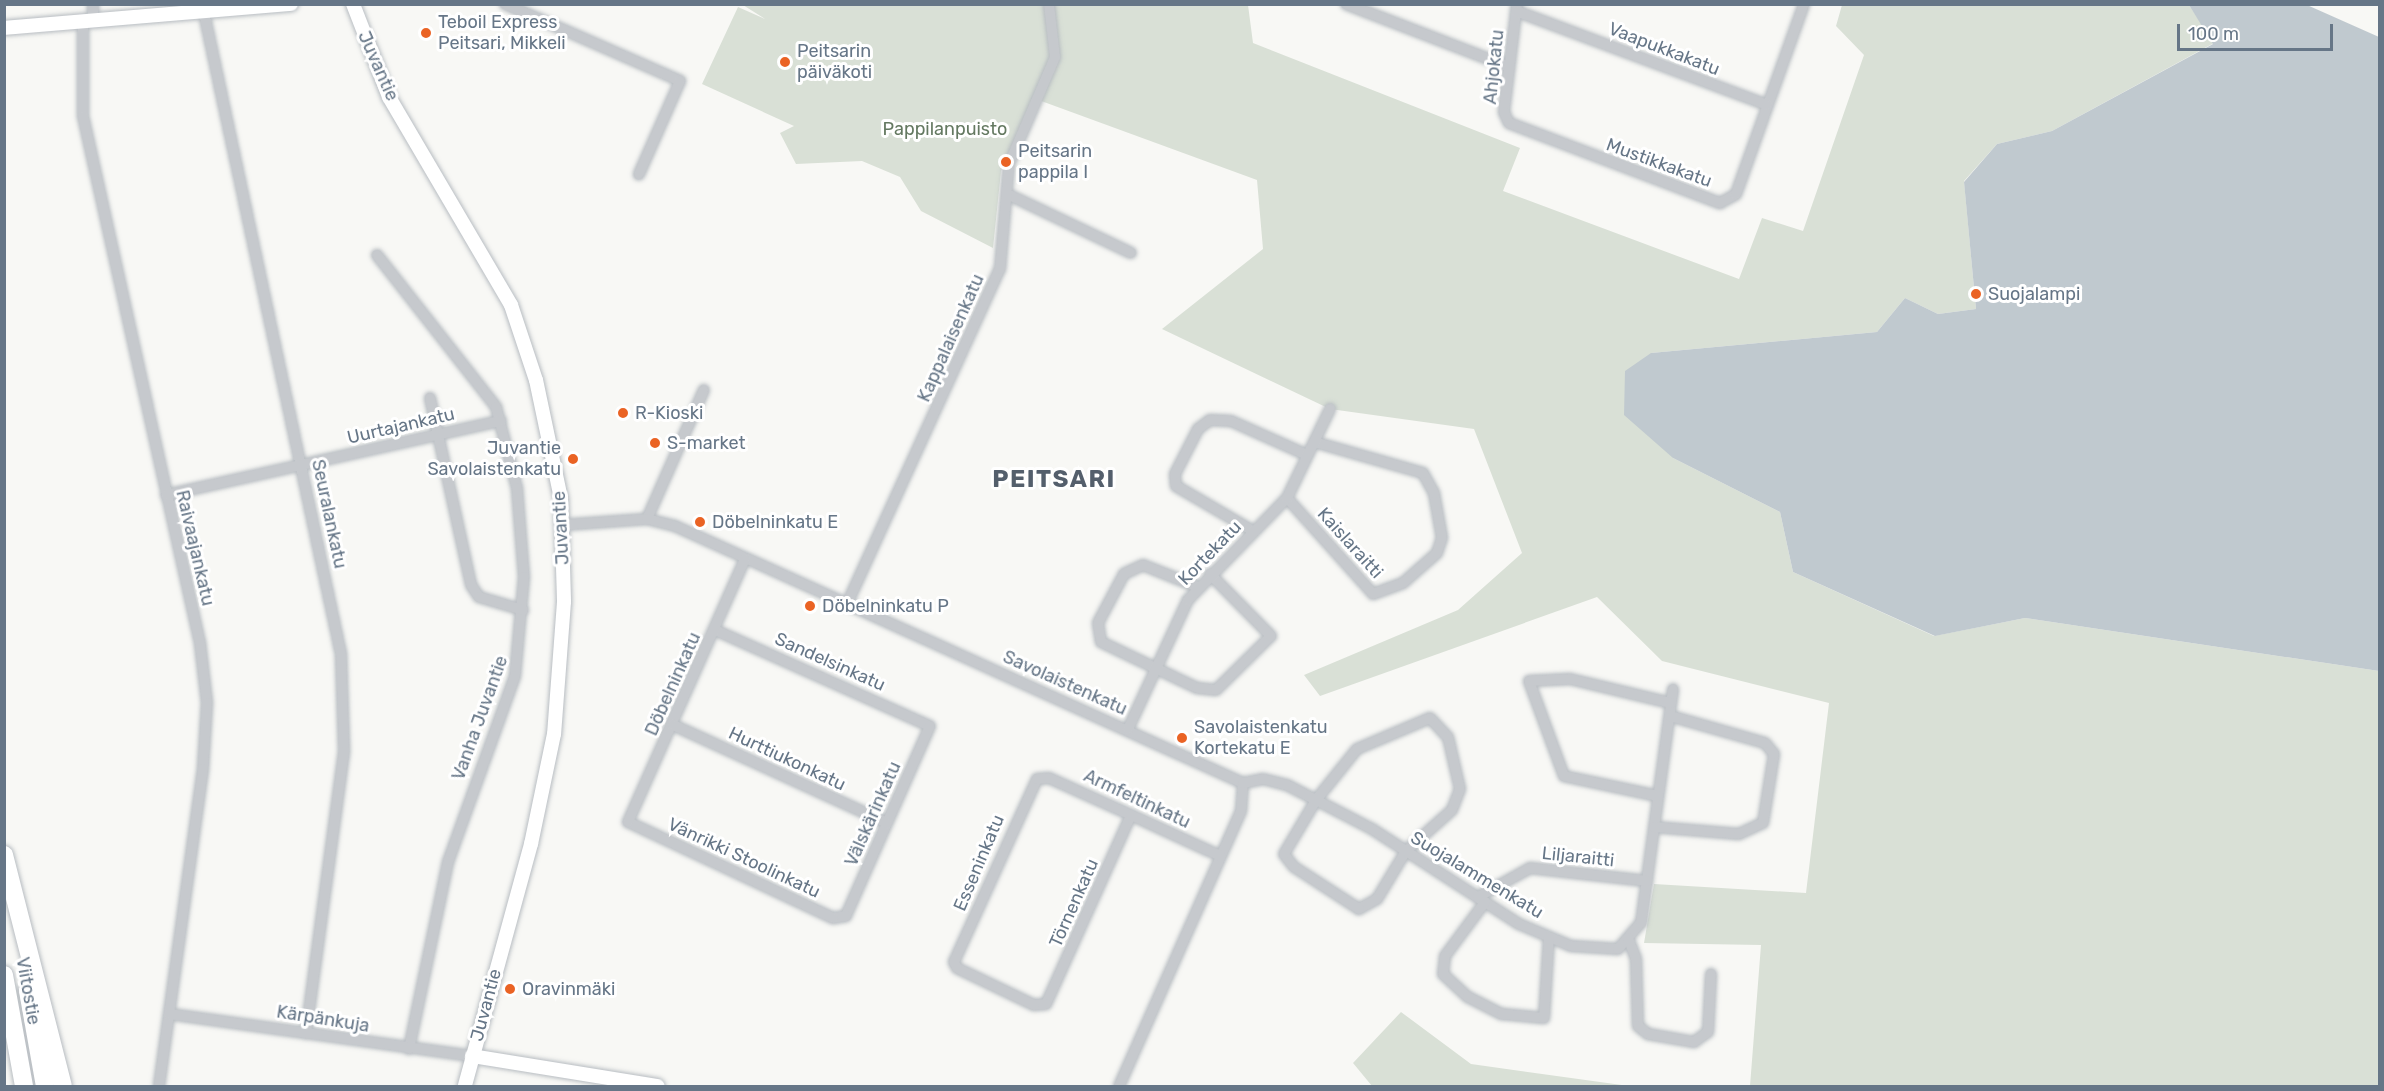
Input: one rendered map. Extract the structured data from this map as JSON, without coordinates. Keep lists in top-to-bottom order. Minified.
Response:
{"streets":{"highway":["Viitostie"],"main road":["Juvantie"],"street":["Vaapukkakatu","Ahjokatu","Mustikkakatu","Kappalaisenkatu","Uurtajankatu","Seuralankatu","Kaislaraitti","Raivaajankatu","Kortekatu","Sandelsinkatu","Savolaistenkatu","Döbelninkatu","Vanha Juvantie","Hurttiukonkatu","Armfeltinkatu","Välskärinkatu","Liljaraitti","Vänrikki Stoolinkatu","Esseninkatu","Suojalammenkatu","Törnenkatu","Kärpänkuja"]},"crossings":[["Vaapukkakatu","Ahjokatu"],["Vaapukkakatu","Mustikkakatu"],["Juvantie","Savolaistenkatu"],["Juvantie","Kärpänkuja"],["Ahjokatu","Mustikkakatu"],["Kappalaisenkatu","Savolaistenkatu"],["Uurtajankatu","Seuralankatu"],["Uurtajankatu","Raivaajankatu"],["Uurtajankatu","Vanha Juvantie"],["Seuralankatu","Kärpänkuja"],["Kaislaraitti","Kortekatu"],["Raivaajankatu","Kärpänkuja"],["Kortekatu","Savolaistenkatu"],["Sandelsinkatu","Döbelninkatu"],["Sandelsinkatu","Välskärinkatu"],["Savolaistenkatu","Döbelninkatu"],["Savolaistenkatu","Suojalammenkatu"],["Döbelninkatu","Hurttiukonkatu"],["Döbelninkatu","Vänrikki Stoolinkatu"],["Vanha Juvantie","Kärpänkuja"],["Hurttiukonkatu","Välskärinkatu"],["Armfeltinkatu","Esseninkatu"],["Armfeltinkatu","Törnenkatu"],["Välskärinkatu","Vänrikki Stoolinkatu"],["Liljaraitti","Suojalammenkatu"],["Esseninkatu","Törnenkatu"]],"districts":["PEITSARI"],"parks":["Pappilanpuisto"],"places":["Teboil Express Peitsari, Mikkeli","Peitsarin päiväkoti","Peitsarin pappila I","Suojalampi","R-Kioski","S-market","Juvantie Savolaistenkatu","Döbelninkatu E","Döbelninkatu P","Savolaistenkatu Kortekatu E","Oravinmäki"],"scale_bar":"100 m"}
